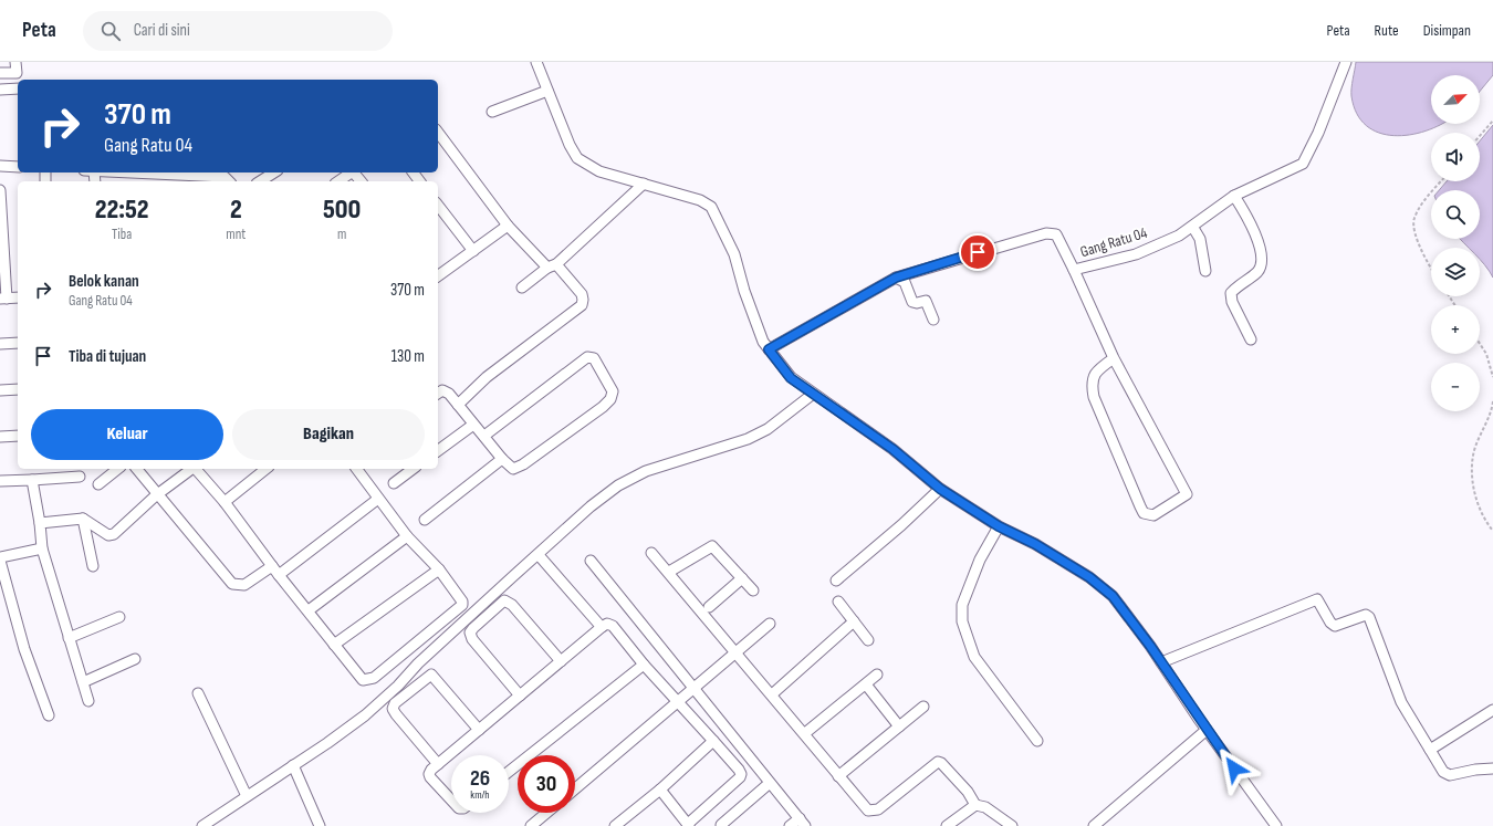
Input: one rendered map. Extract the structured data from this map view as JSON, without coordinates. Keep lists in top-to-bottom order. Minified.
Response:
{"streets":{"street":["Gang Ratu 04"]},"north":"top right","page":{"header":"Peta","search":"Cari di sini","nav":["Peta","Rute","Disimpan"],"map_buttons":["+","−"],"turn":["370 m","Gang Ratu 04"],"eta":["22:52","Tiba","2","mnt","500","m"],"list":[{"name":"Belok kanan","note":"Gang Ratu 04","value":"370 m"},{"name":"Tiba di tujuan","value":"130 m"}],"buttons":["Keluar","Bagikan"],"speed":"26 km/h","limit":"30"}}
